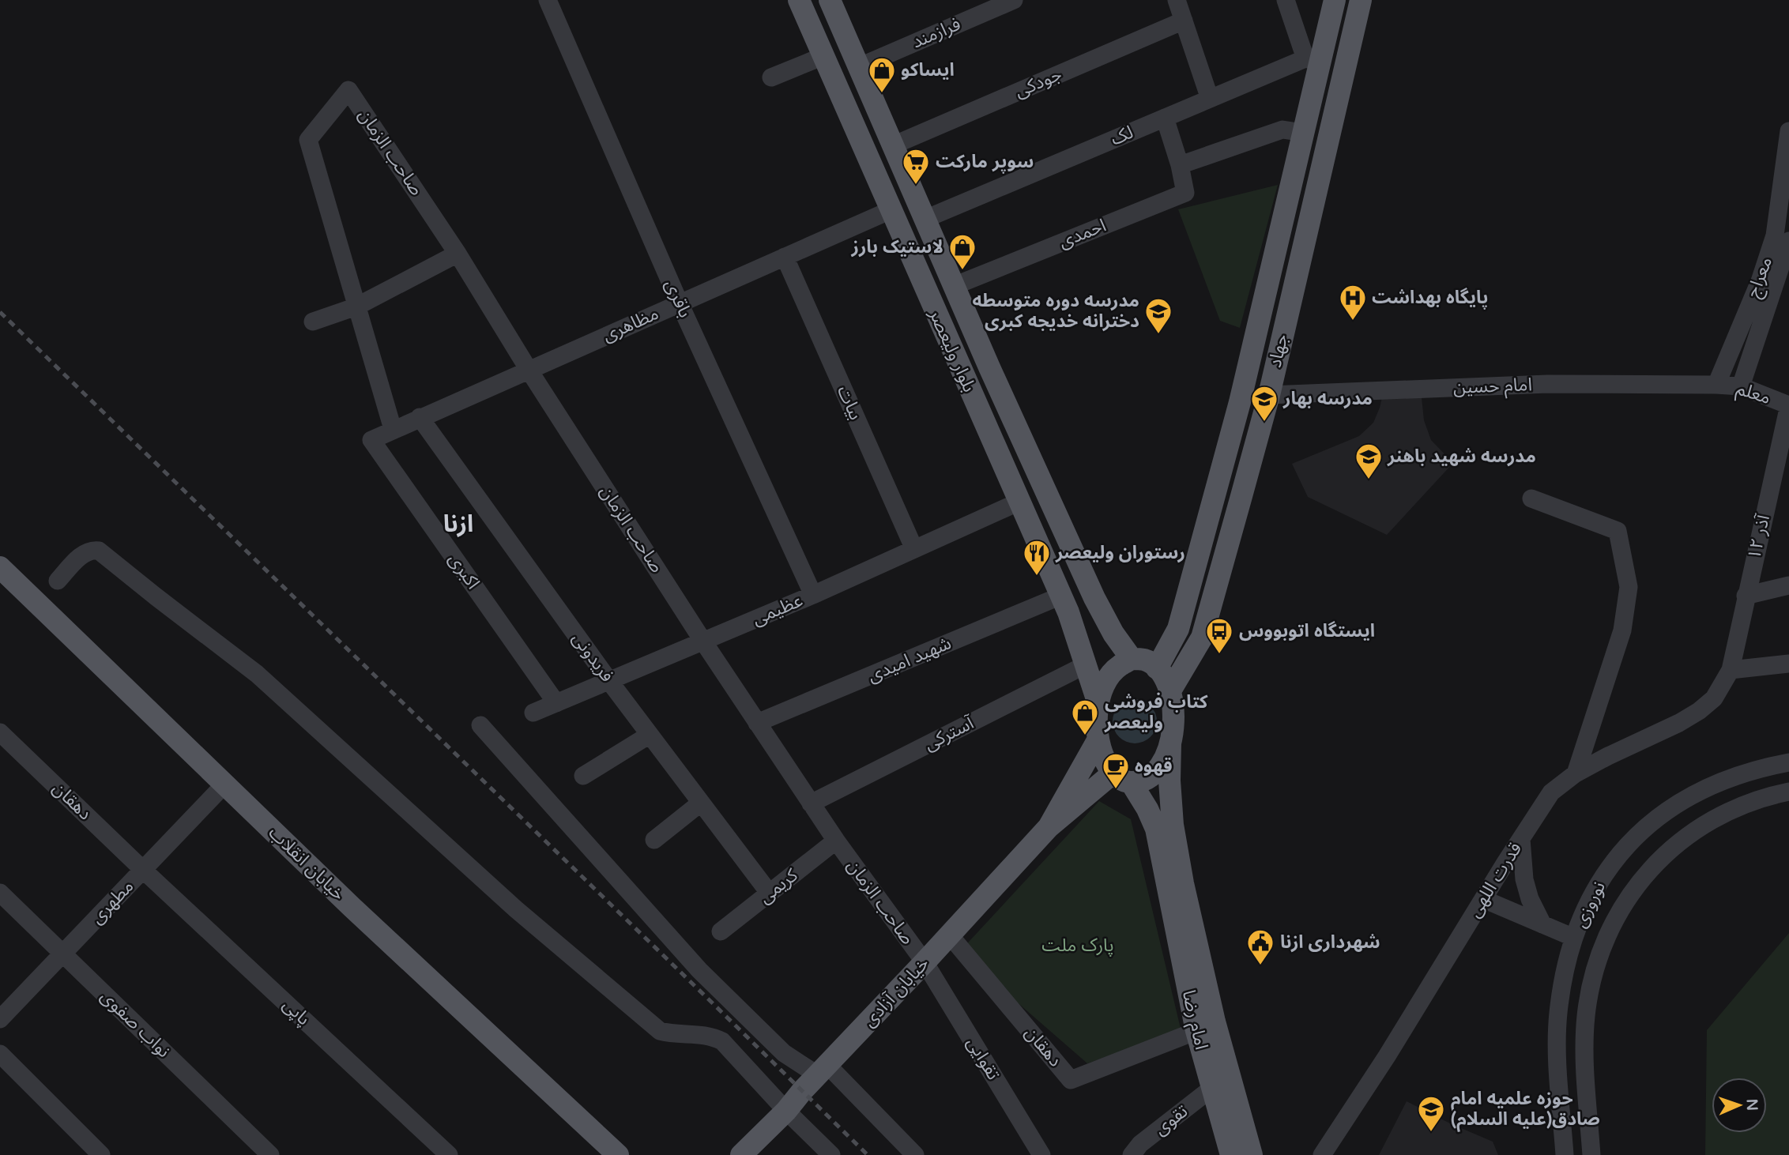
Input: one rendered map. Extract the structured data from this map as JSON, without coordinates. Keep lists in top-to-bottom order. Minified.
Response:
{"streets":{"main road":["بلوار ولیعصر","جهاد","خیابان انقلاب","خیابان آزادی","امام رضا"],"street":["فرازمند","جودکی","لک","صاحب الزمان","احمدی","معراج","باقری","مظاهری","امام حسین","معلم","بیات","۱۲ آذر","اکبری","عظیمی","فریدونی","شهید امیدی","آسترکی","دهقان","قدرت اللهی","کریمی","مطهری","نوروزی","پاپی","نواب صفوی","تقوایی","تقوی"]},"crossings":[["فرازمند","بلوار ولیعصر"],["جودکی","بلوار ولیعصر"],["لک","احمدی"],["لک","بلوار ولیعصر"],["لک","جهاد"],["صاحب الزمان","مظاهری"],["صاحب الزمان","عظیمی"],["صاحب الزمان","شهید امیدی"],["صاحب الزمان","آسترکی"],["صاحب الزمان","کریمی"],["صاحب الزمان","خیابان آزادی"],["صاحب الزمان","تقوایی"],["احمدی","بلوار ولیعصر"],["معراج","امام حسین"],["معراج","معلم"],["باقری","مظاهری"],["باقری","عظیمی"],["مظاهری","بلوار ولیعصر"],["مظاهری","بیات"],["مظاهری","اکبری"],["مظاهری","فریدونی"],["بلوار ولیعصر","جهاد"],["بلوار ولیعصر","عظیمی"],["بلوار ولیعصر","شهید امیدی"],["بلوار ولیعصر","آسترکی"],["جهاد","امام حسین"],["امام حسین","معلم"],["معلم","۱۲ آذر"],["بیات","عظیمی"],["۱۲ آذر","قدرت اللهی"],["اکبری","عظیمی"],["عظیمی","فریدونی"],["فریدونی","کریمی"],["دهقان","مطهری"],["دهقان","خیابان آزادی"],["دهقان","پاپی"],["دهقان","امام رضا"],["خیابان انقلاب","مطهری"],["مطهری","پاپی"],["مطهری","نواب صفوی"],["خیابان آزادی","تقوایی"],["امام رضا","تقوی"]],"districts":["ازنا"],"parks":["پارک ملت"],"places":{"shop":["ایساکو","لاستیک بارز","کتاب فروشی ولیعصر"],"supermarket":["سوپر مارکت"],"hospital":["پایگاه بهداشت"],"school or university":["مدرسه دوره متوسطه دخترانه خدیجه کبری","مدرسه بهار","مدرسه شهید باهنر","حوزه علمیه امام صادق(علیه السلام)"],"restaurant":["رستوران ولیعصر"],"bus stop":["ایستگاه اتوبووس"],"cafe":["قهوه"],"public building":["شهرداری ازنا"]},"north":"right"}
